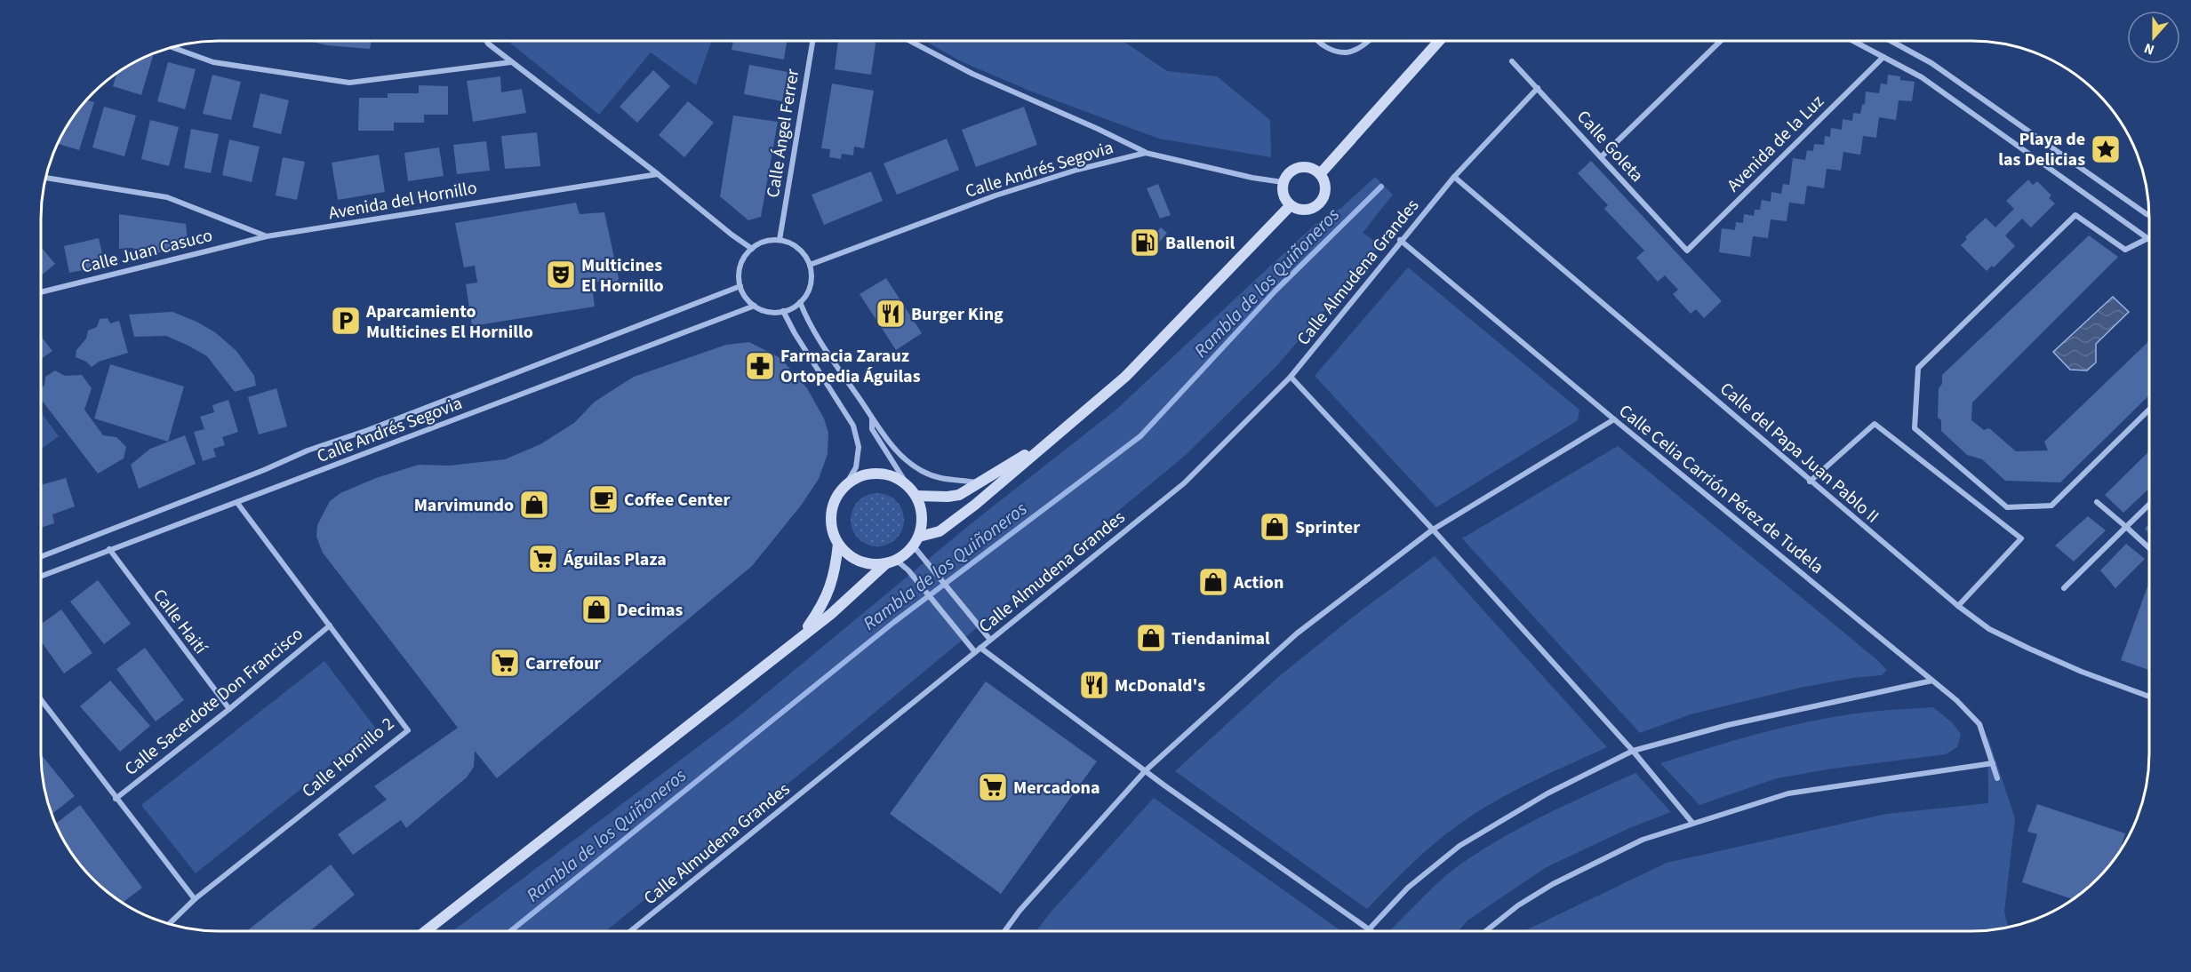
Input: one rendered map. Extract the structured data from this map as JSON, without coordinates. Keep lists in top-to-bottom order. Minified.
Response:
{"streets":{"street":["Calle Ángel Ferrer","Avenida de la Luz","Calle Goleta","Calle Andrés Segovia","Avenida del Hornillo","Calle Juan Casuco","Calle Almudena Grandes","Calle del Papa Juan Pablo II","Calle Celia Carrión Pérez de Tudela","Calle Haití","Calle Sacerdote Don Francisco","Calle Hornillo 2"]},"crossings":[["Calle Ángel Ferrer","Calle Andrés Segovia"],["Avenida de la Luz","Calle Goleta"],["Calle Goleta","Calle Almudena Grandes"],["Calle Andrés Segovia","Calle Haití"],["Calle Andrés Segovia","Calle Hornillo 2"],["Avenida del Hornillo","Calle Juan Casuco"],["Calle Almudena Grandes","Calle del Papa Juan Pablo II"],["Calle Almudena Grandes","Calle Celia Carrión Pérez de Tudela"],["Calle Haití","Calle Sacerdote Don Francisco"],["Calle Sacerdote Don Francisco","Calle Hornillo 2"]],"water":["Rambla de los Quiñoneros"],"places":{"place":["Playa de las Delicias"],"fuel station":["Ballenoil"],"theatre":["Multicines El Hornillo"],"restaurant":["Burger King","McDonald's"],"parking":["Aparcamiento Multicines El Hornillo"],"pharmacy":["Farmacia Zarauz Ortopedia Águilas"],"cafe":["Coffee Center"],"shop":["Marvimundo","Sprinter","Action","Decimas","Tiendanimal"],"supermarket":["Águilas Plaza","Carrefour","Mercadona"]},"north":"bottom"}
